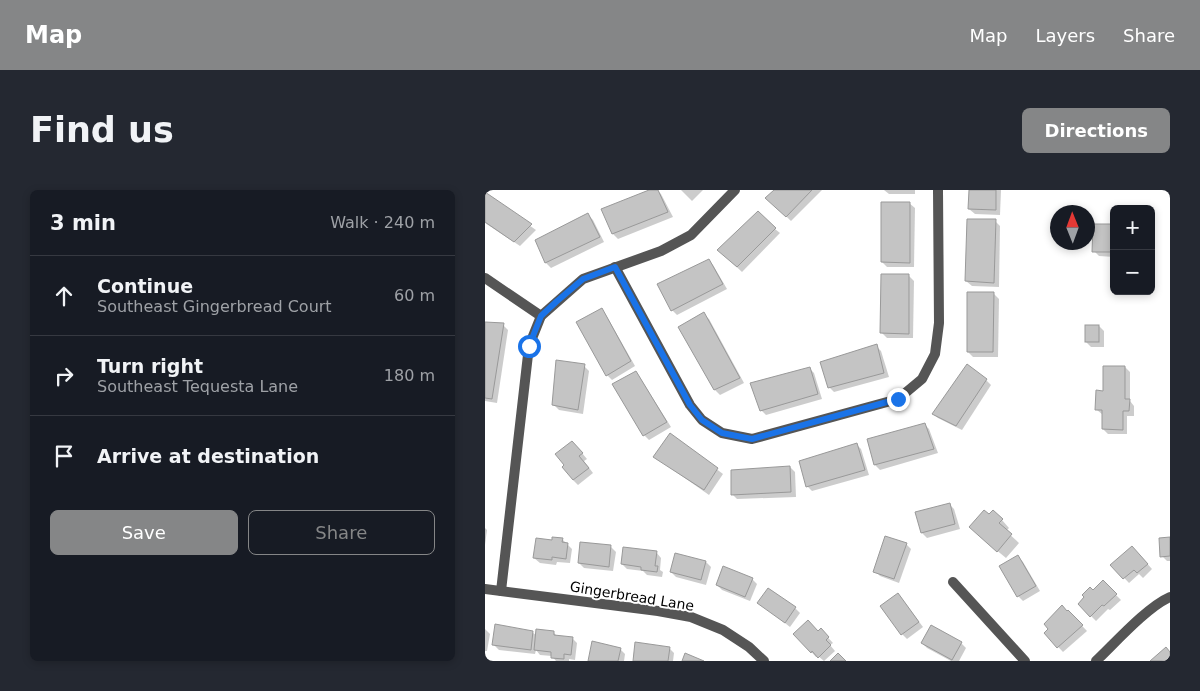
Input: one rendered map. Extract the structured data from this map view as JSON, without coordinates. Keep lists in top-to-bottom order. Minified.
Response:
{"streets":{"street":["Gingerbread Lane"]},"north":"top","page":{"header":"Map","nav":["Map","Layers","Share"],"buttons":["Directions",["Save","Share"]],"title":"Find us","heading":["3 min","Walk · 240 m"],"map_buttons":["+","−"],"list":[["Continue","Southeast Gingerbread Court","60 m"],["Turn right","Southeast Tequesta Lane","180 m"],"Arrive at destination"]}}
